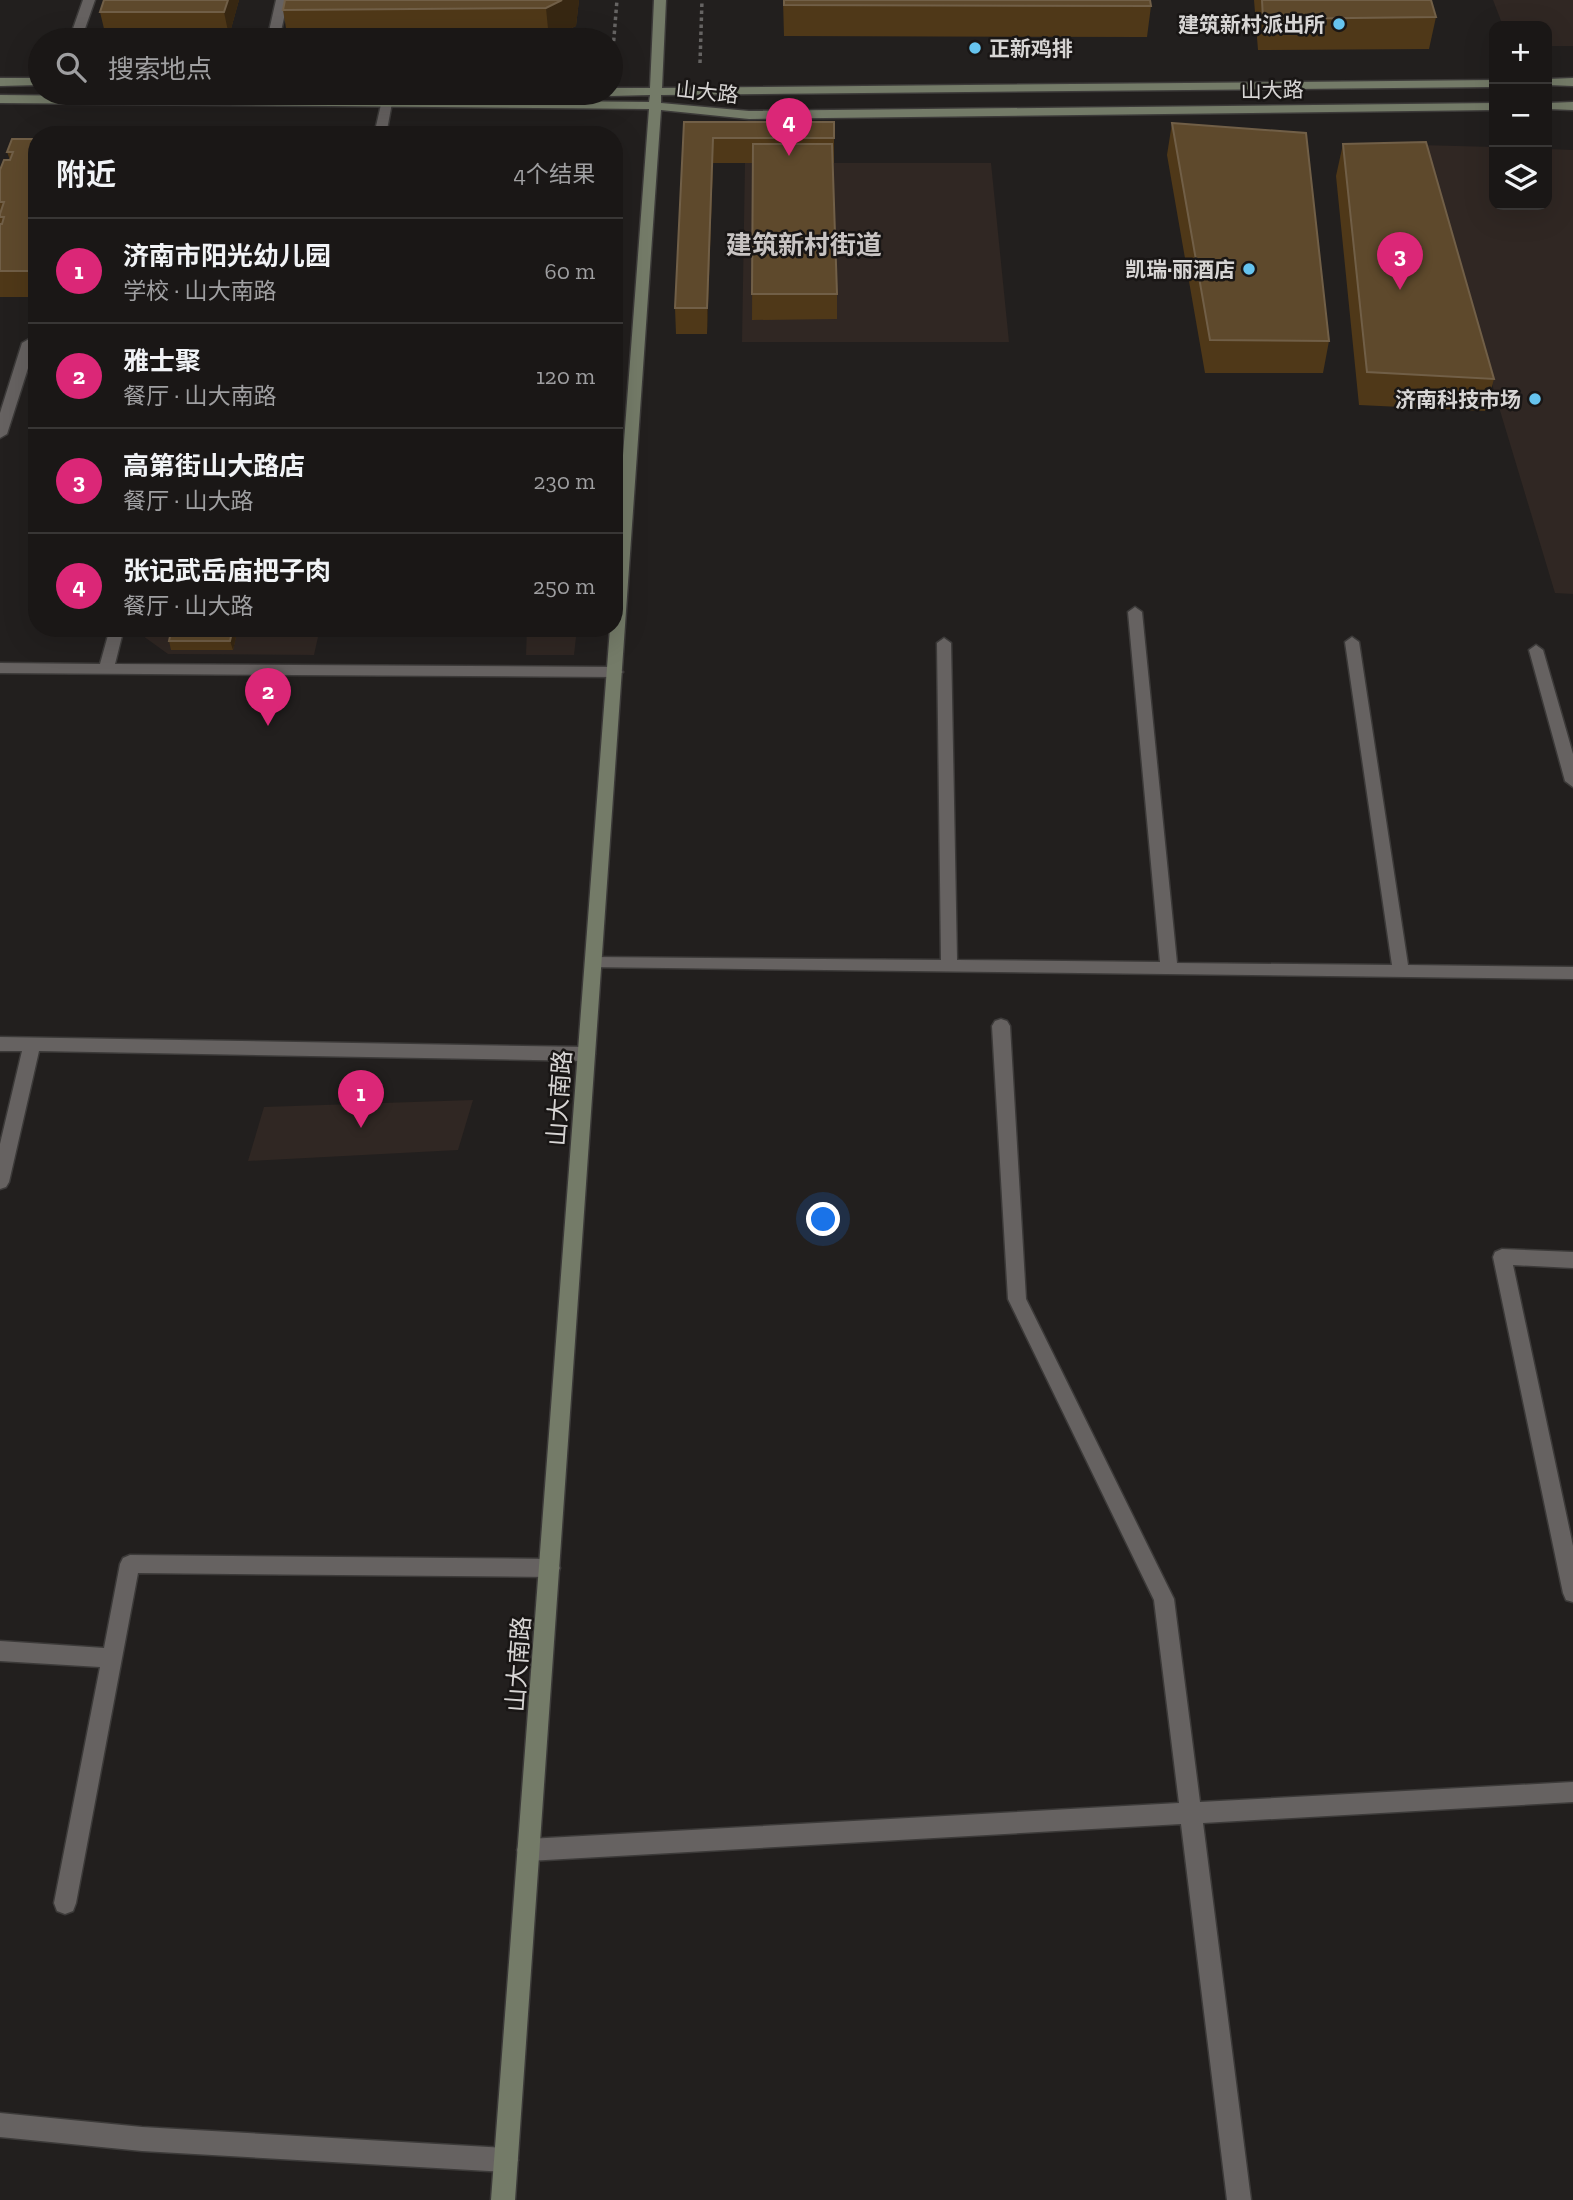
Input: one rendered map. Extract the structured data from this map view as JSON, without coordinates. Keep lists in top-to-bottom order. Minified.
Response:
{"streets":{"main road":["山大路","山大南路"]},"crossings":[["山大路","山大南路"]],"districts":["建筑新村街道"],"places":["建筑新村派出所","正新鸡排","凯瑞·丽酒店","济南科技市场"],"page":{"map_buttons":["+","−"],"search":"搜索地点","pins":["4","3","2","1"],"heading":["附近","4个结果"],"list":[{"mark":"1","name":"济南市阳光幼儿园","note":"学校 · 山大南路","value":"60 m"},{"mark":"2","name":"雅士聚","note":"餐厅 · 山大南路","value":"120 m"},{"mark":"3","name":"高第街山大路店","note":"餐厅 · 山大路","value":"230 m"},{"mark":"4","name":"张记武岳庙把子肉","note":"餐厅 · 山大路","value":"250 m"}]}}
